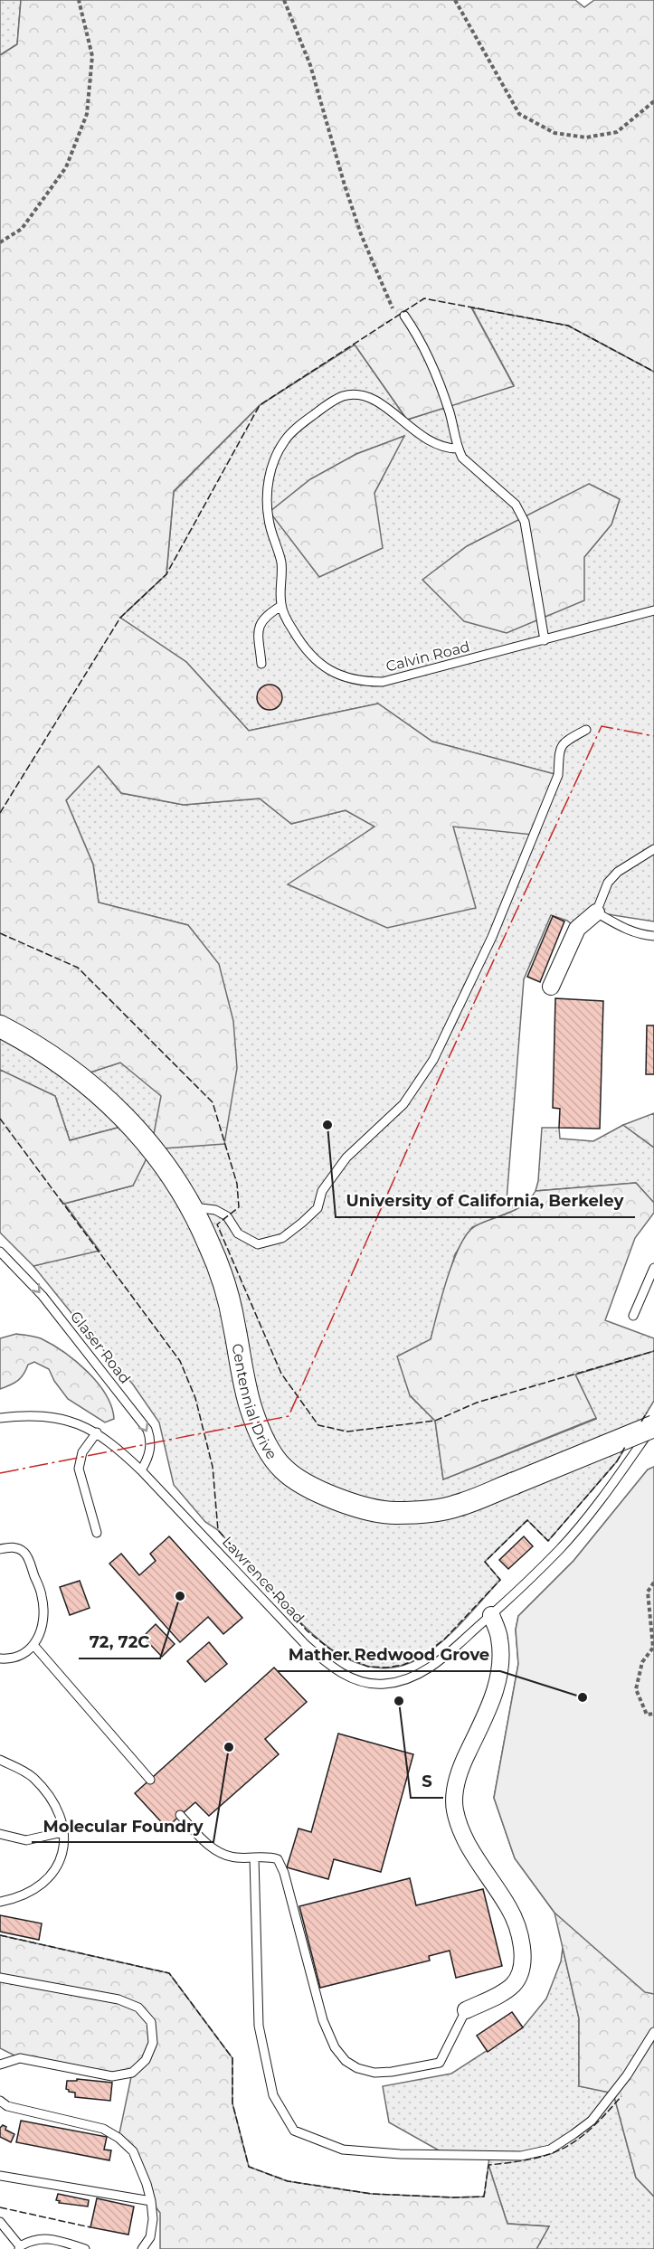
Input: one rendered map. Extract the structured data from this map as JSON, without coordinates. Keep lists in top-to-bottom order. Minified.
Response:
{"streets":{"street":["Centennial Drive"],"lane":["Calvin Road","Glaser Road","Lawrence Road"]},"crossings":[["Glaser Road","Lawrence Road"],["Centennial Drive","Lawrence Road"]],"one_way":["Glaser Road"],"places":["University of California, Berkeley","72, 72C","Mather Redwood Grove","S","Molecular Foundry"]}
